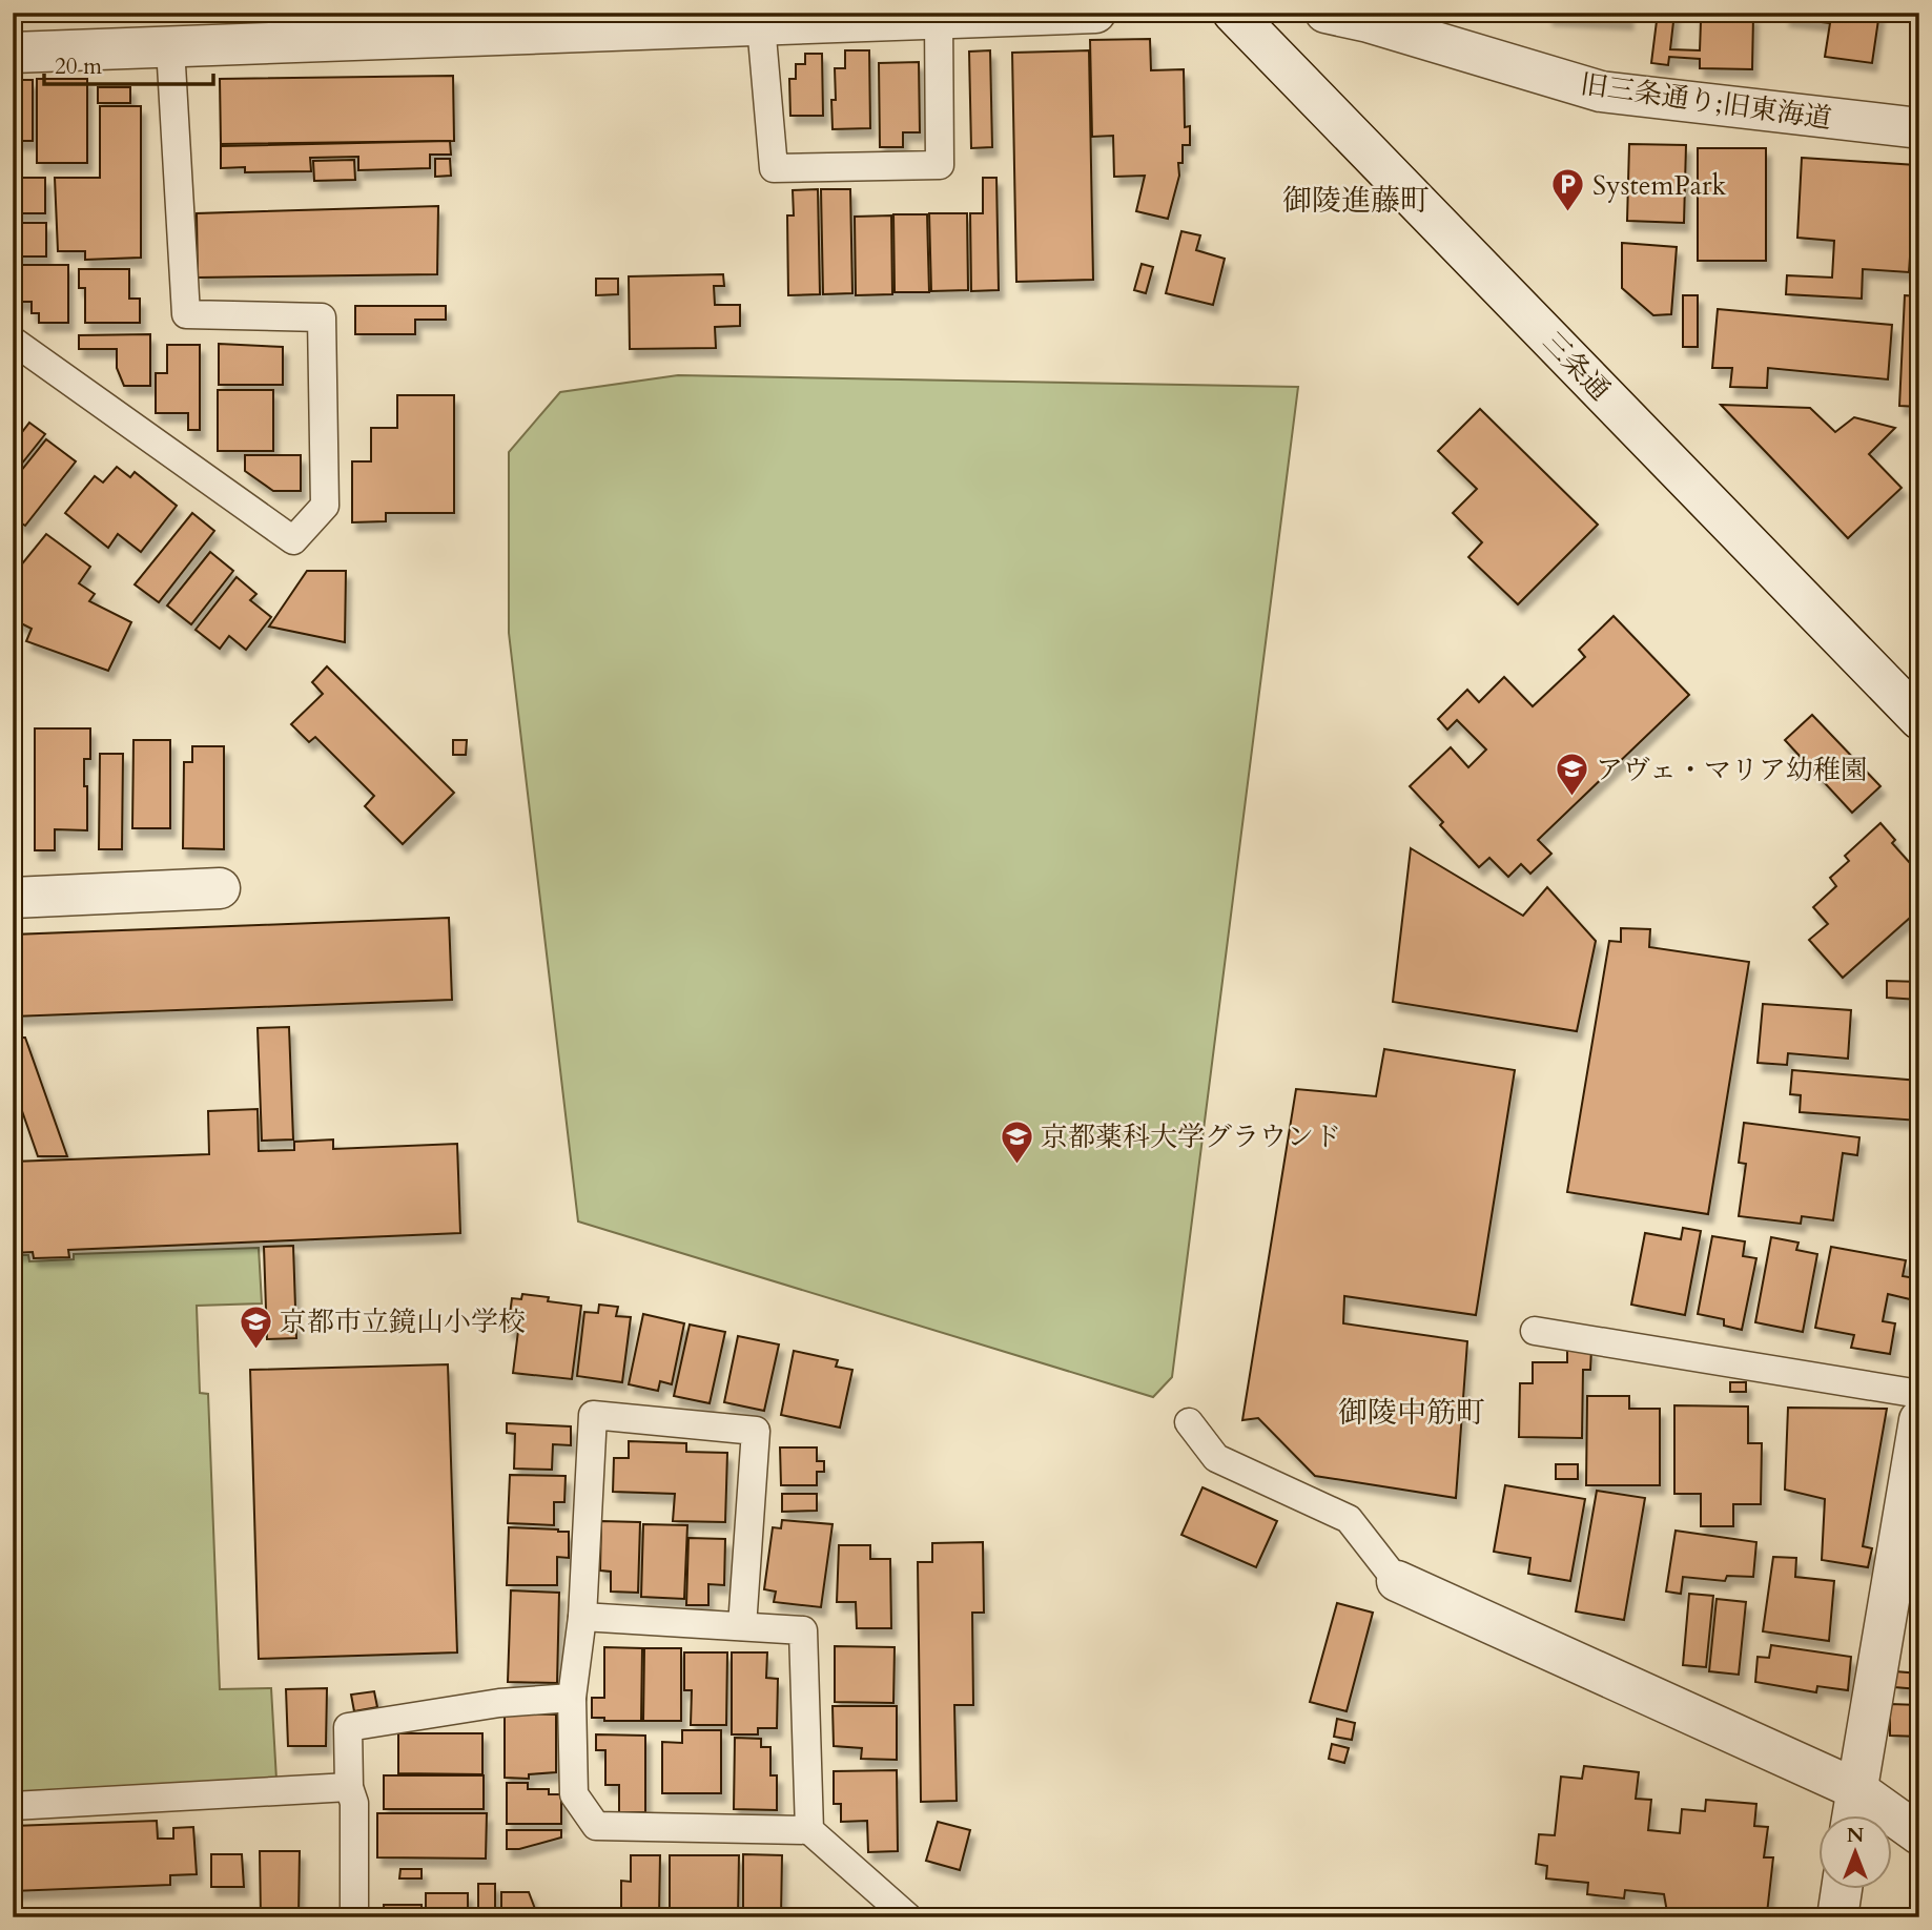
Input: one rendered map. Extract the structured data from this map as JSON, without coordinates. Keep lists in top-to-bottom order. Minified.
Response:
{"streets":{"street":["旧三条通り;旧東海道","三条通"]},"districts":["御陵進藤町","御陵中筋町"],"places":{"parking":["SystemPark"],"school or university":["アヴェ・マリア幼稚園","京都薬科大学グラウンド","京都市立鏡山小学校"]},"scale_bar":"20 m","north":"top"}
